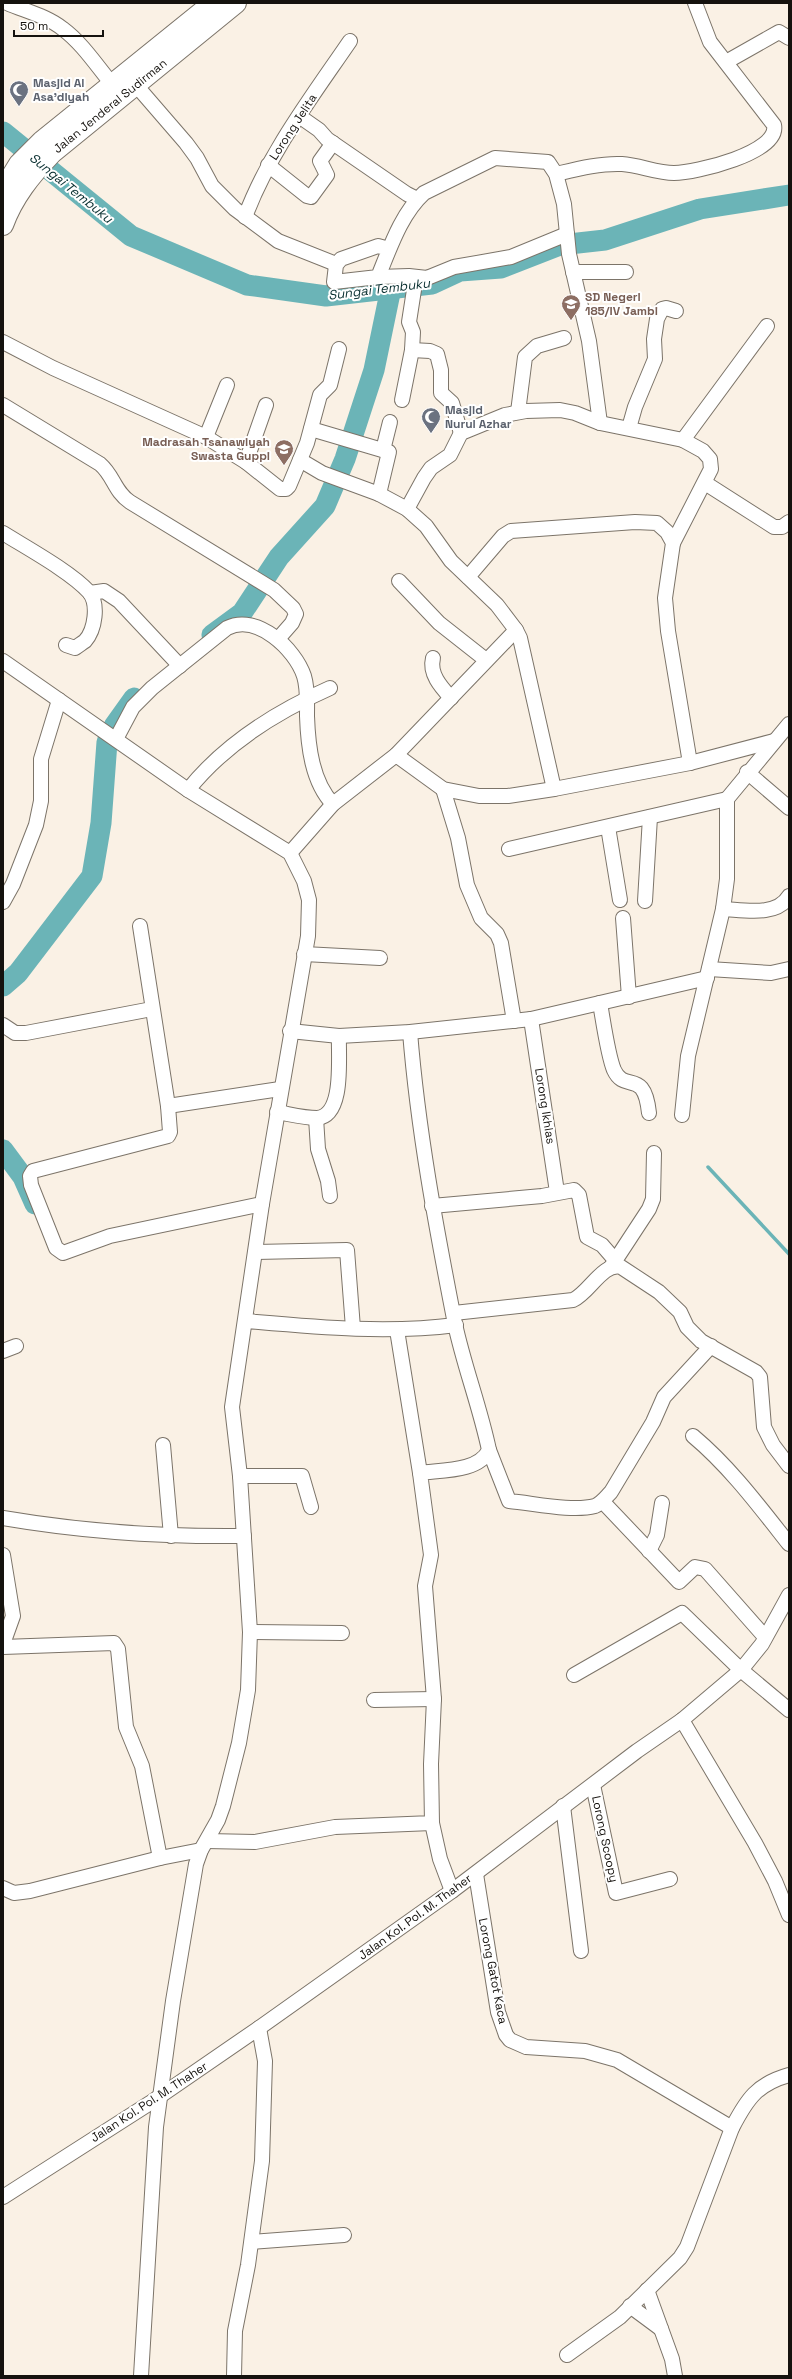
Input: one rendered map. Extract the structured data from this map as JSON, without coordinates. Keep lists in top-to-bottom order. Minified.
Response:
{"streets":{"highway":["Jalan Jenderal Sudirman"],"street":["Lorong Jelita","Lorong Ikhlas","Lorong Scoopy","Jalan Kol. Pol. M. Thaher","Lorong Gatot Kaca"]},"crossings":[["Lorong Scoopy","Jalan Kol. Pol. M. Thaher"],["Jalan Kol. Pol. M. Thaher","Lorong Gatot Kaca"]],"water":["Sungai Tembuku"],"places":{"mosque":["Masjid Al Asa'diyah","Masjid Nurul Azhar"],"school or university":["SD Negeri 185/IV Jambi","Madrasah Tsanawiyah Swasta Guppi"]},"scale_bar":"50 m"}
